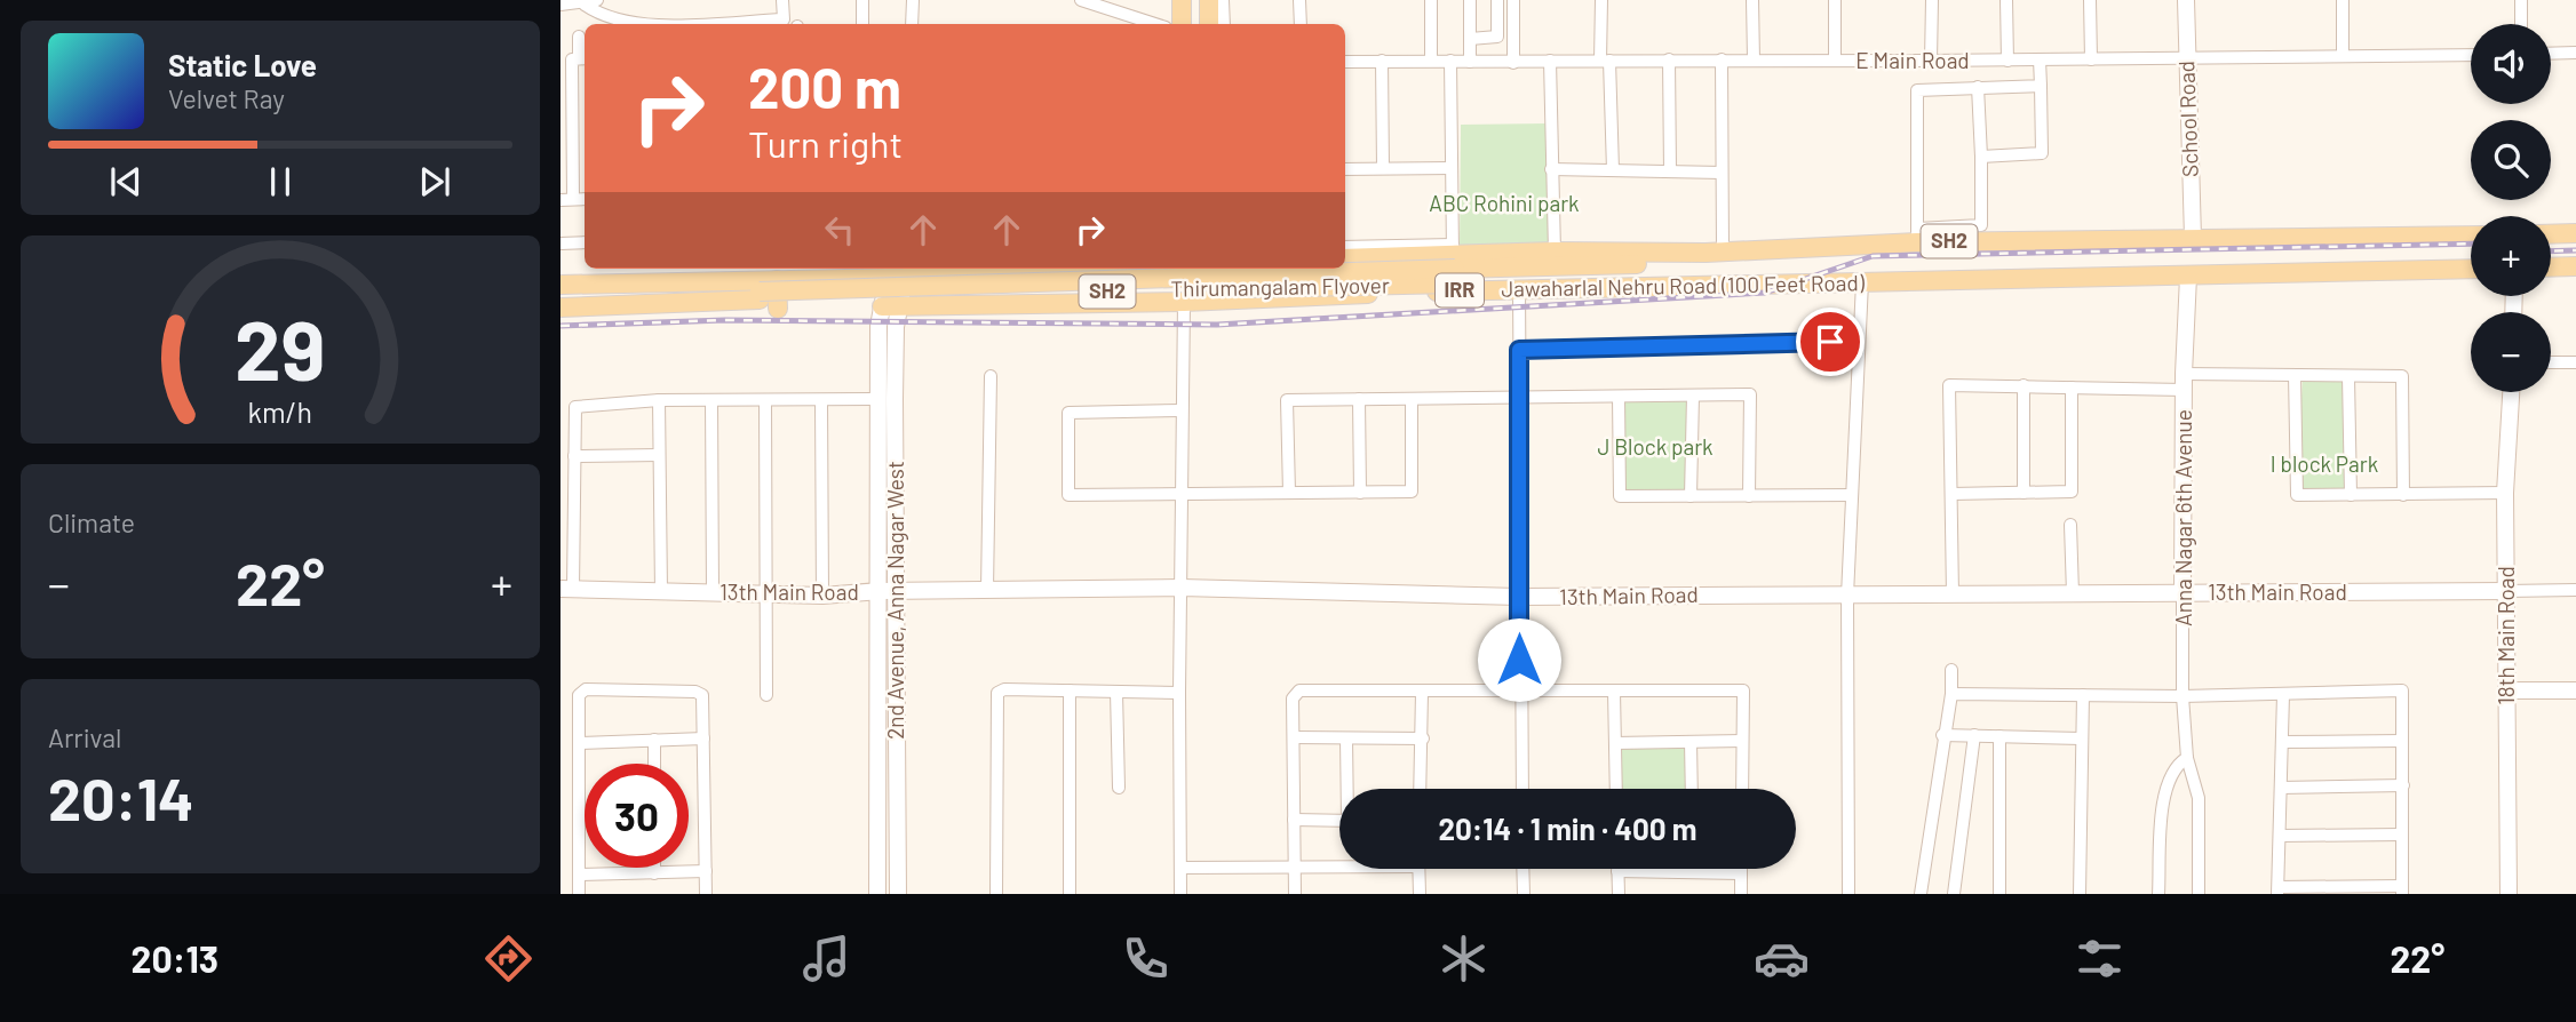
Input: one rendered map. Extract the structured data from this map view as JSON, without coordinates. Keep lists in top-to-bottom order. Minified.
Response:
{"streets":{"main road":["SH2","Jawaharlal Nehru Road (100 Feet Road)","Thirumangalam Flyover","IRR"],"street":["E Main Road","School Road","Anna Nagar 6th Avenue","13th Main Road","2nd Avenue, Anna Nagar West","18th Main Road"]},"crossings":[["E Main Road","School Road"],["School Road","Jawaharlal Nehru Road (100 Feet Road)"],["Jawaharlal Nehru Road (100 Feet Road)","Thirumangalam Flyover"],["Jawaharlal Nehru Road (100 Feet Road)","Anna Nagar 6th Avenue"],["Jawaharlal Nehru Road (100 Feet Road)","2nd Avenue, Anna Nagar West"],["Anna Nagar 6th Avenue","13th Main Road"],["13th Main Road","2nd Avenue, Anna Nagar West"],["13th Main Road","18th Main Road"]],"parks":["ABC Rohini park","J Block park","I block Park"],"page":{"map_buttons":["+","−"],"turn":["200 m","Turn right"],"song":["Static Love","Velvet Ray"],"tile":["Climate",["Arrival","20:14"]],"heat":["−","22°","+"],"limit":"30","trip":"20:14 · 1 min · 400 m","tabs":["20:13","22°"],"gauge":["29","km/h"]}}
